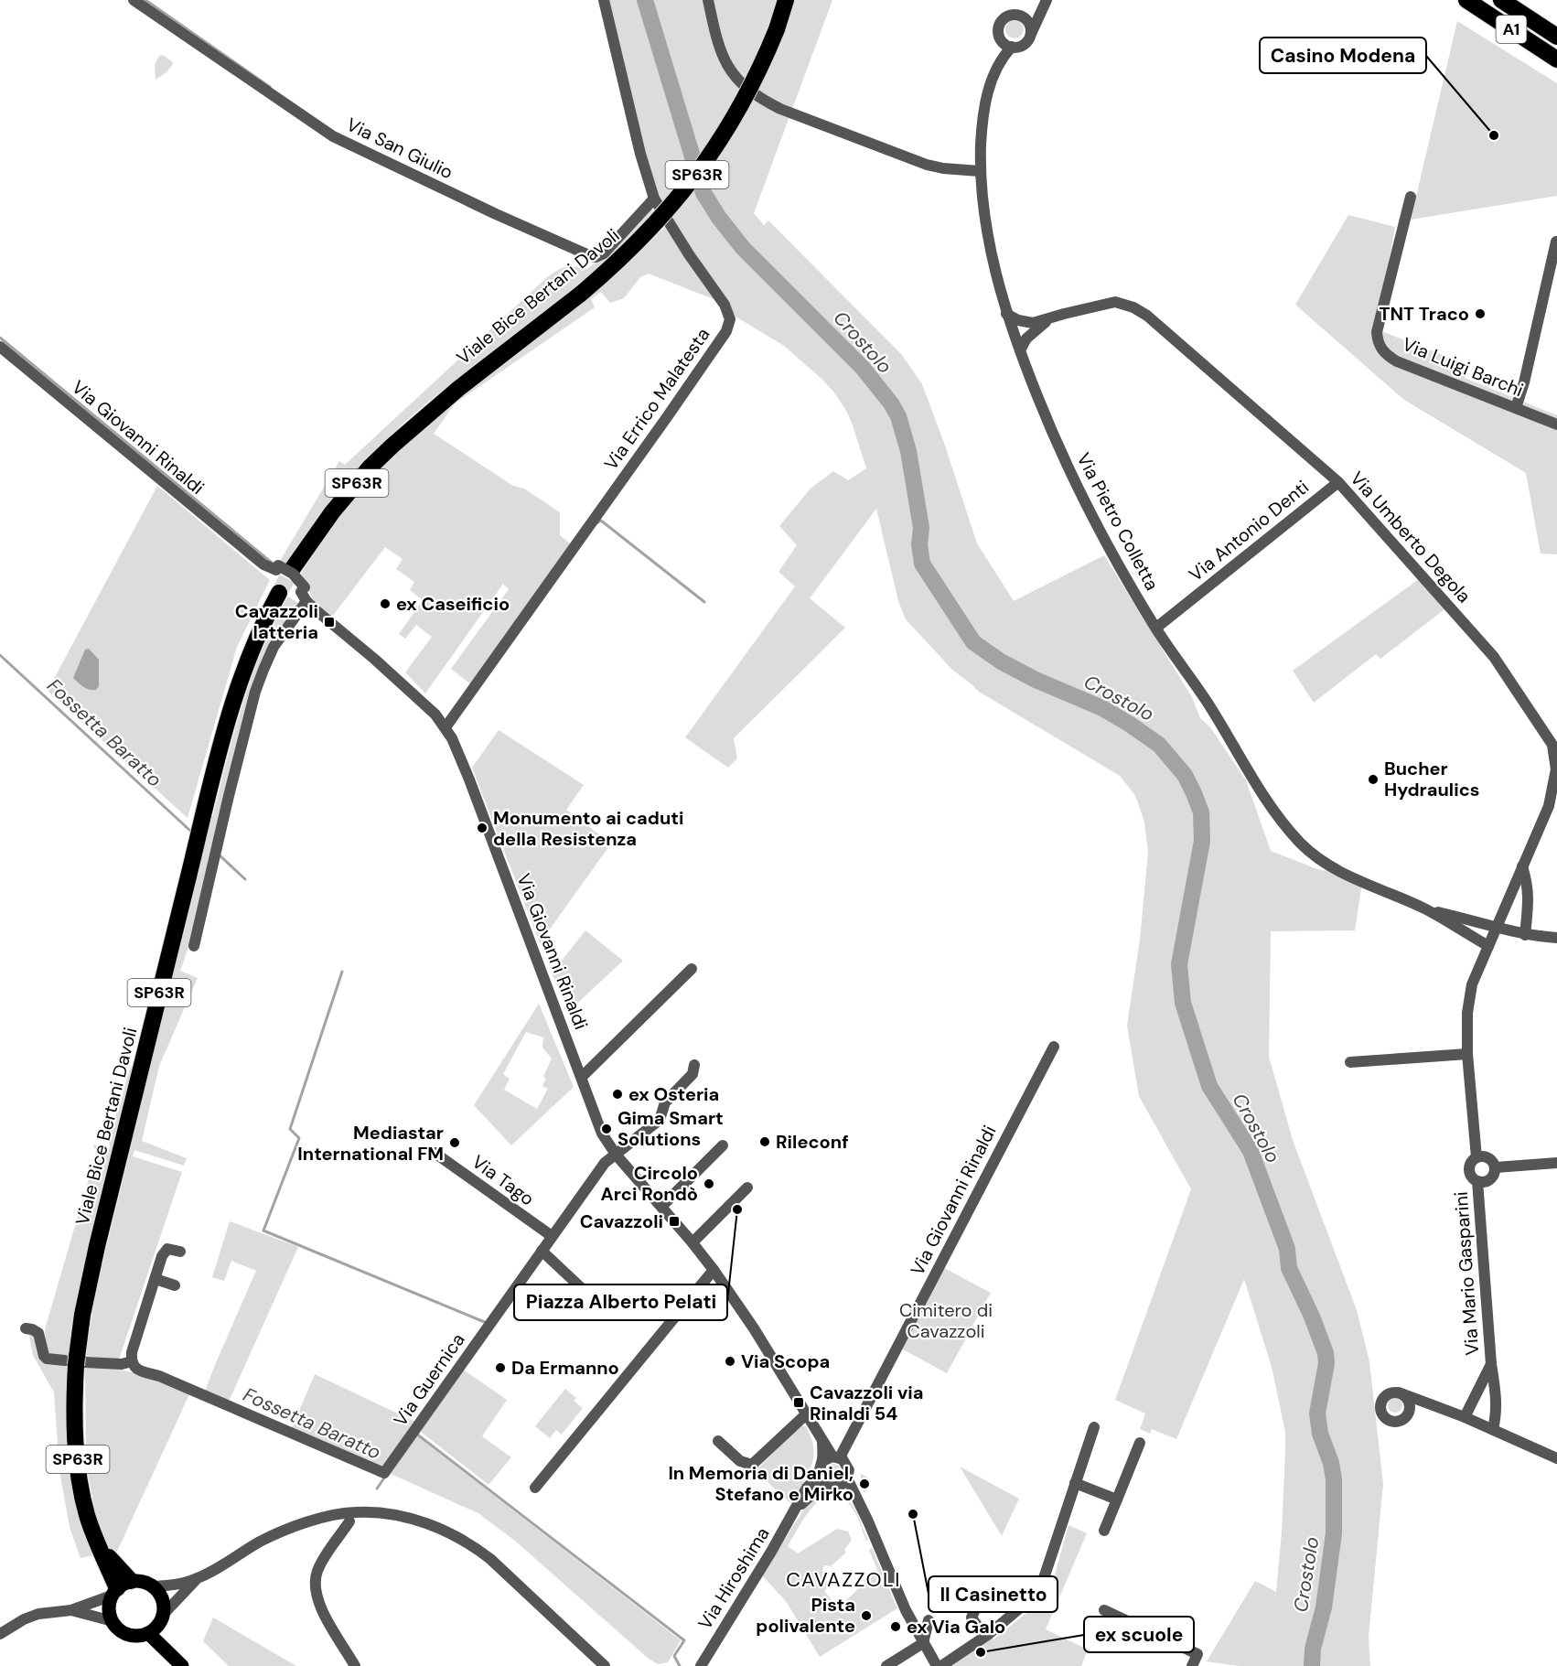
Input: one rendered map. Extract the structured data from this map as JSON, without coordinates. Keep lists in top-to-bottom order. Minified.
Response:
{"streets":{"highway":["A1","SP63R","Viale Bice Bertani Davoli"],"street":["Via San Giulio","Via Luigi Barchi","Via Errico Malatesta","Via Giovanni Rinaldi","Via Pietro Colletta","Via Antonio Denti","Via Umberto Degola","Via Tago","Via Mario Gasparini","Via Guernica","Via Hiroshima"]},"crossings":[["Via San Giulio","Via Errico Malatesta"],["Viale Bice Bertani Davoli","Via Giovanni Rinaldi"],["Via Errico Malatesta","Via Giovanni Rinaldi"],["Via Giovanni Rinaldi","Via Guernica"],["Via Giovanni Rinaldi","Via Hiroshima"],["Via Pietro Colletta","Via Antonio Denti"],["Via Pietro Colletta","Via Umberto Degola"],["Via Antonio Denti","Via Umberto Degola"],["Via Tago","Via Guernica"]],"districts":["CAVAZZOLI"],"water":["Crostolo","Fossetta Baratto"],"parks":["Cimitero di Cavazzoli"],"places":{"other":["Casino Modena","TNT Traco","ex Caseificio","Bucher Hydraulics","Monumento ai caduti della Resistenza","ex Osteria","Gima Smart Solutions","Rileconf","Mediastar International FM","Circolo Arci Rondò","Piazza Alberto Pelati","Via Scopa","Da Ermanno","In Memoria di Daniel, Stefano e Mirko","Il Casinetto","Pista polivalente","ex Via Galo","ex scuole"],"transit":["Cavazzoli latteria","Cavazzoli","Cavazzoli via Rinaldi 54"]}}
